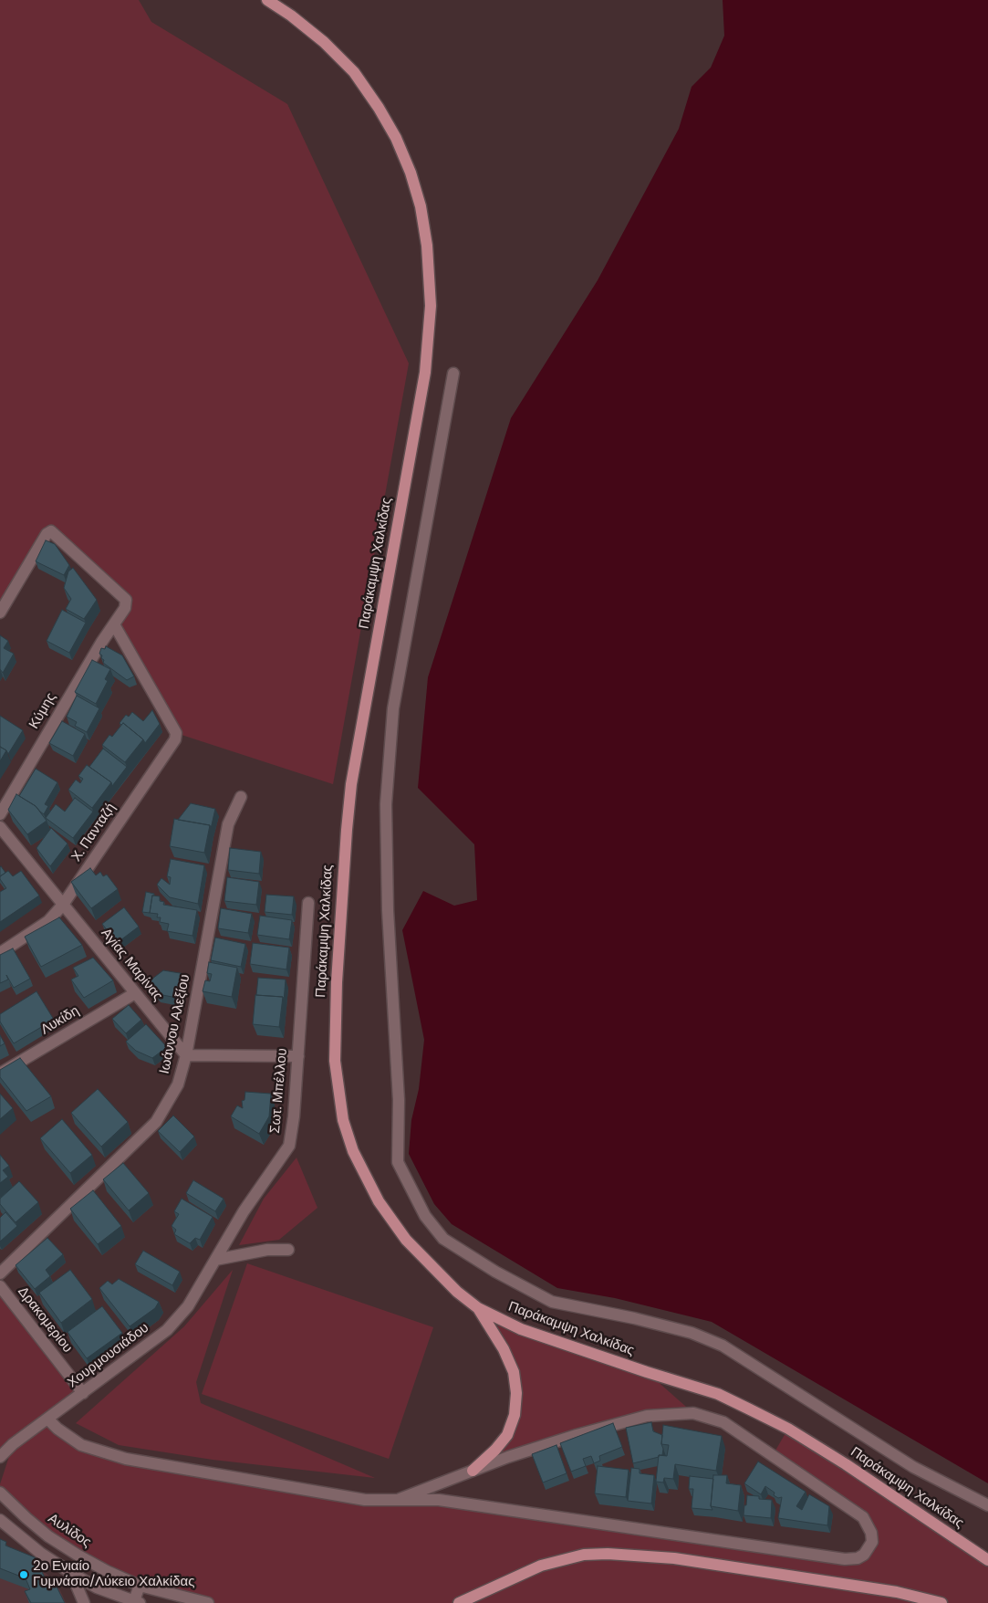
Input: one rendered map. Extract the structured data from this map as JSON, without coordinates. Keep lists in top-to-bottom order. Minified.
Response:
{"streets":{"main road":["Παράκαμψη Χαλκίδας"],"street":["Κύμης","Χ. Πανταζή","Αγίας Μαρίνας","Λυκίδη","Ιωάννου Αλεξίου","Σωτ. Μπέλλου","Δρακομερίου","Χουρμουσιάδου","Αυλίδος"]},"crossings":[["Κύμης","Χ. Πανταζή"],["Χ. Πανταζή","Αγίας Μαρίνας"],["Αγίας Μαρίνας","Λυκίδη"],["Αγίας Μαρίνας","Ιωάννου Αλεξίου"],["Σωτ. Μπέλλου","Χουρμουσιάδου"],["Δρακομερίου","Χουρμουσιάδου"]],"places":["2ο Ενιαίο Γυμνάσιο/Λύκειο Χαλκίδας"]}
